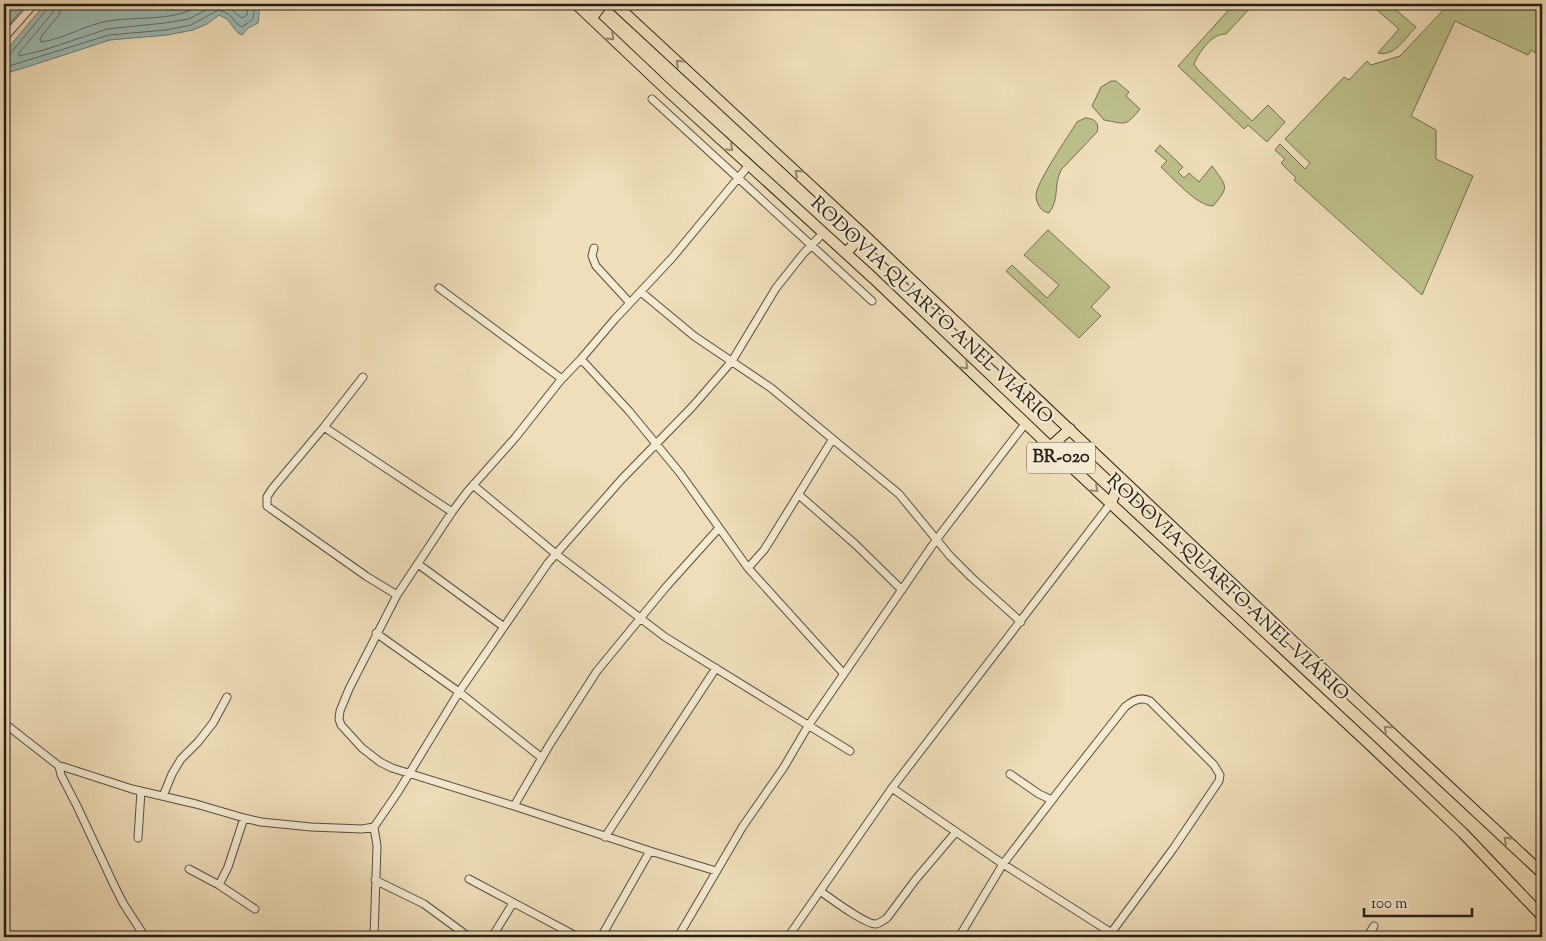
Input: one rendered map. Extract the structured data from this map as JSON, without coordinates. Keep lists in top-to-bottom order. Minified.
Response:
{"streets":{"highway":["RODOVIA QUARTO ANEL VIÁRIO","BR-020"]},"scale_bar":"100 m"}
